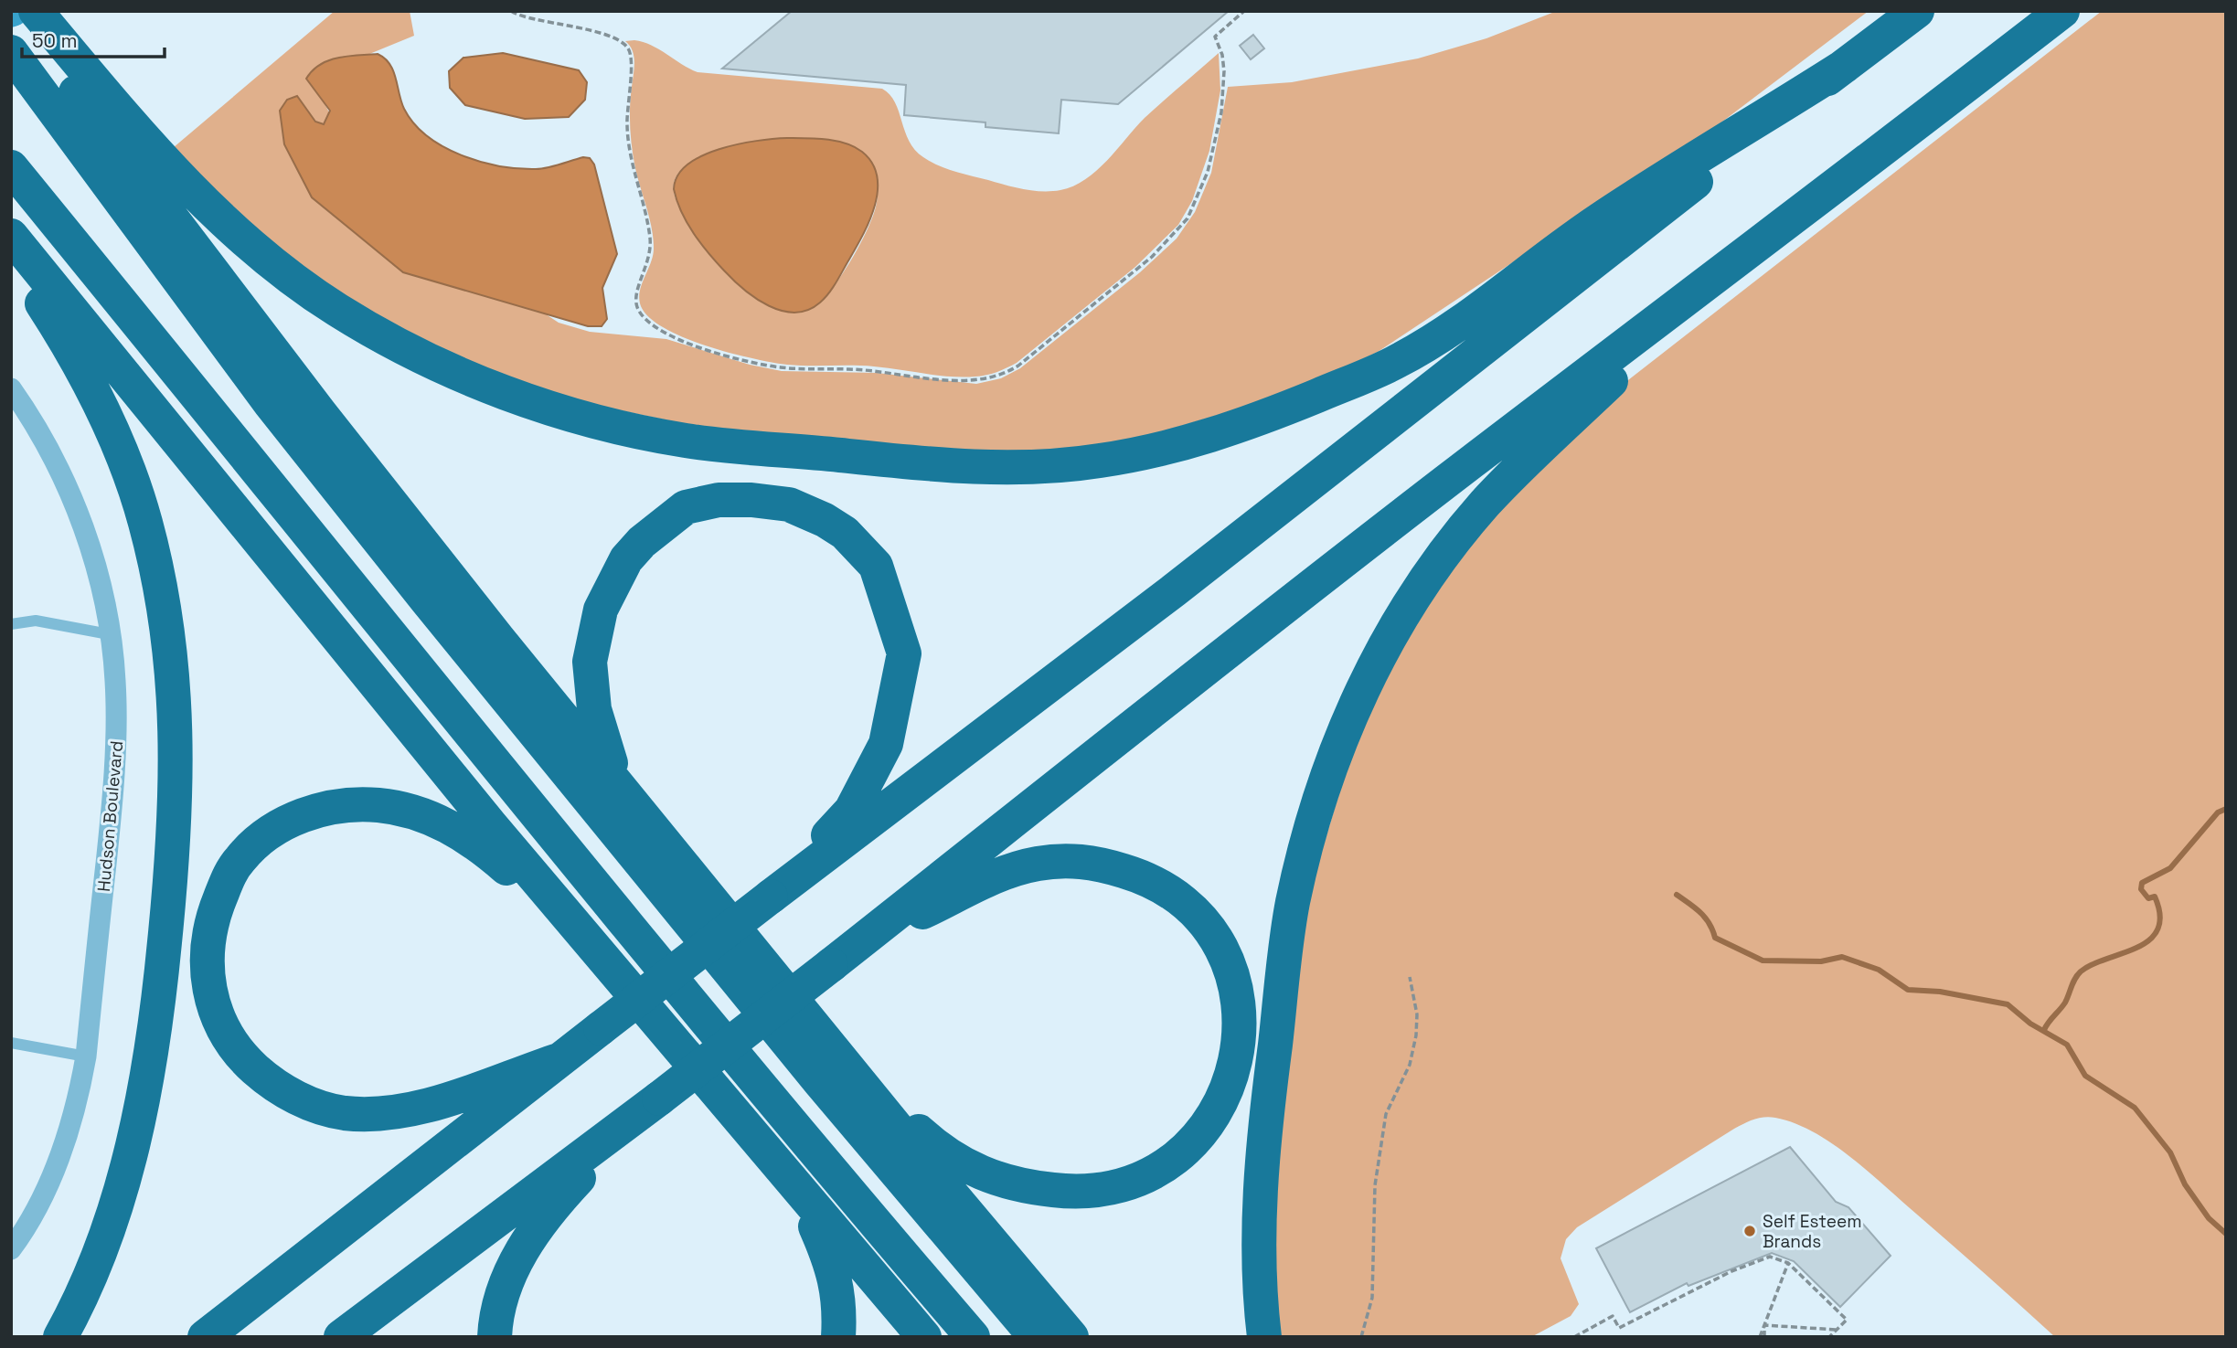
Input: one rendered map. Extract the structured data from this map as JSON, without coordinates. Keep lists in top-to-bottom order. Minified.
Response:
{"streets":{"street":["Hudson Boulevard"]},"places":["Self Esteem Brands"],"scale_bar":"50 m"}
